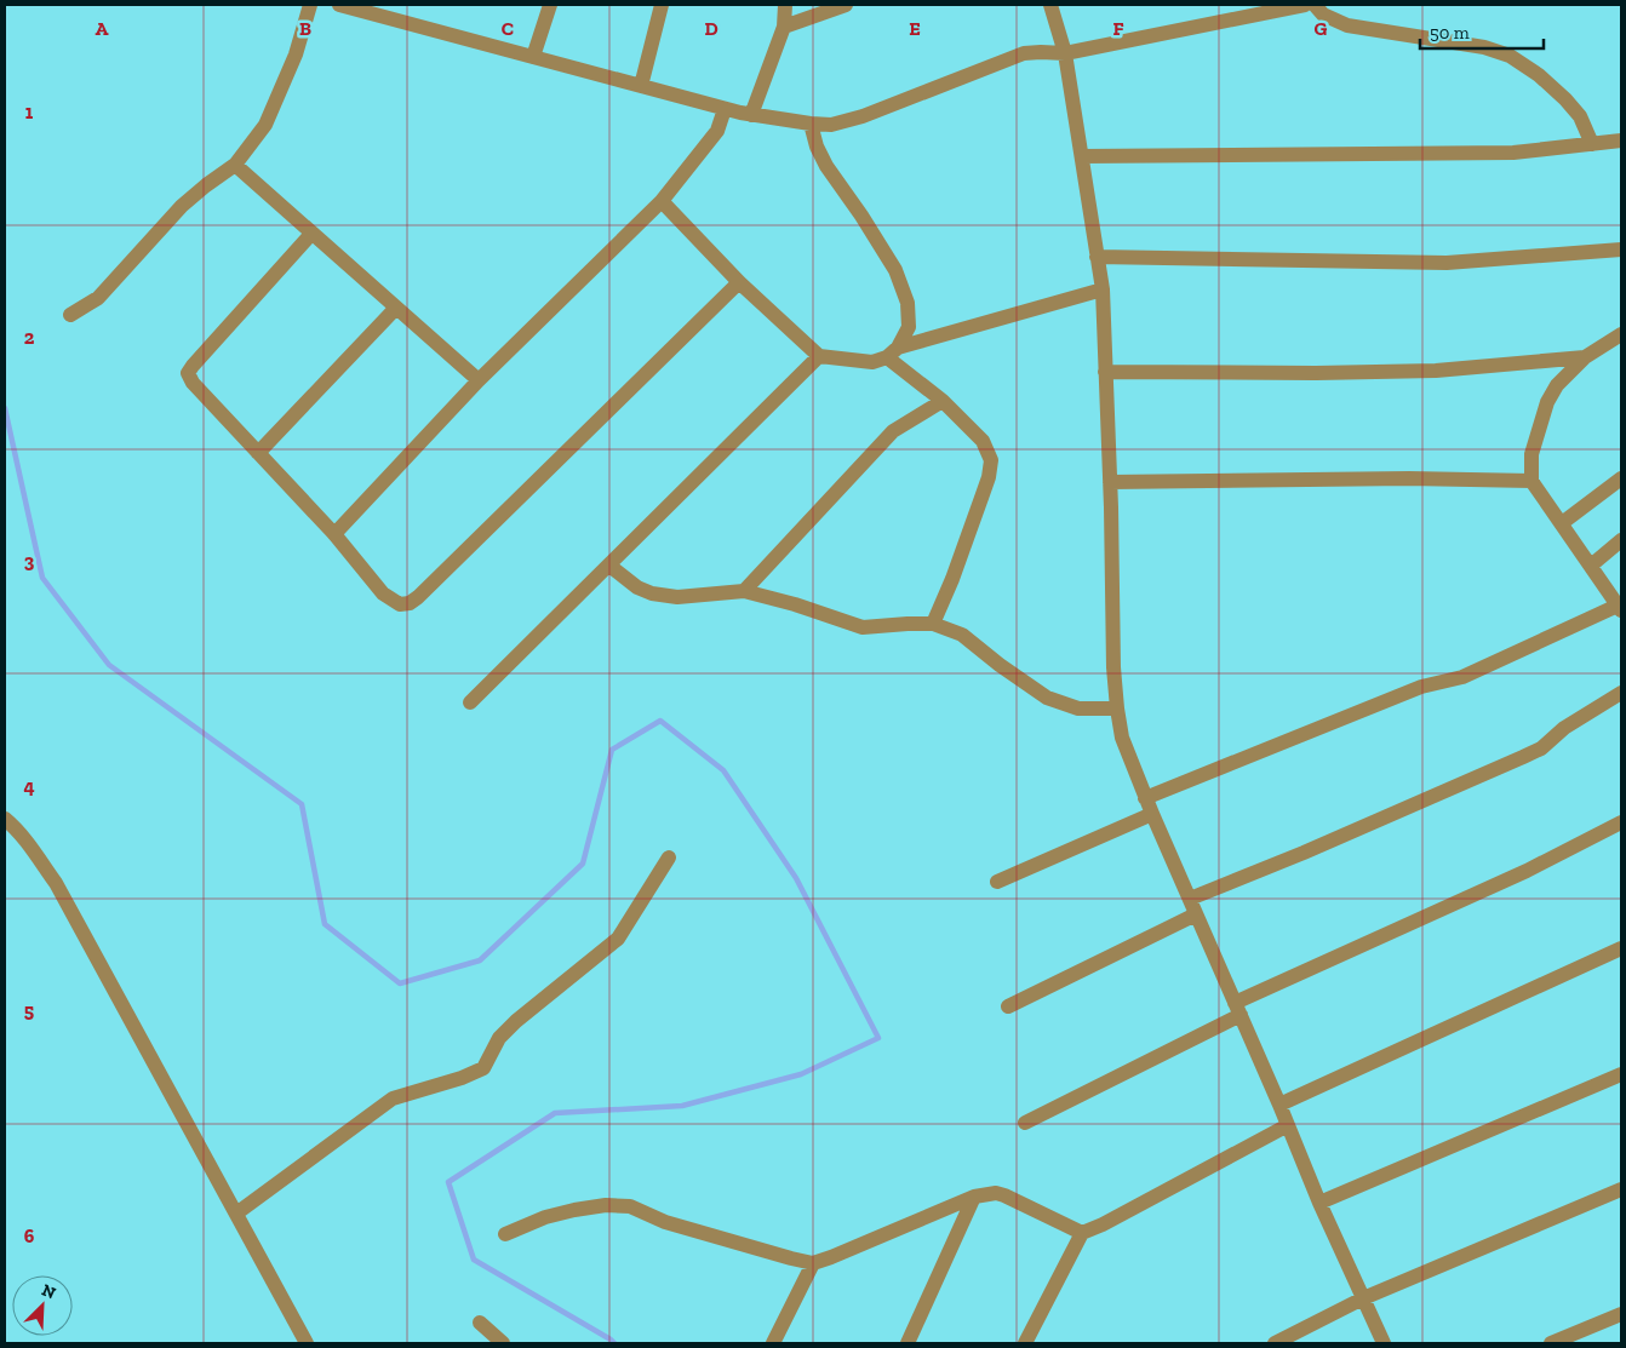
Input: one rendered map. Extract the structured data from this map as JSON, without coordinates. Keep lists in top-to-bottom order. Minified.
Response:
{"scale_bar":"50 m","north":"top right","grid":{"columns":["A","B","C","D","E","F","G"],"rows":["1","2","3","4","5","6"]}}
